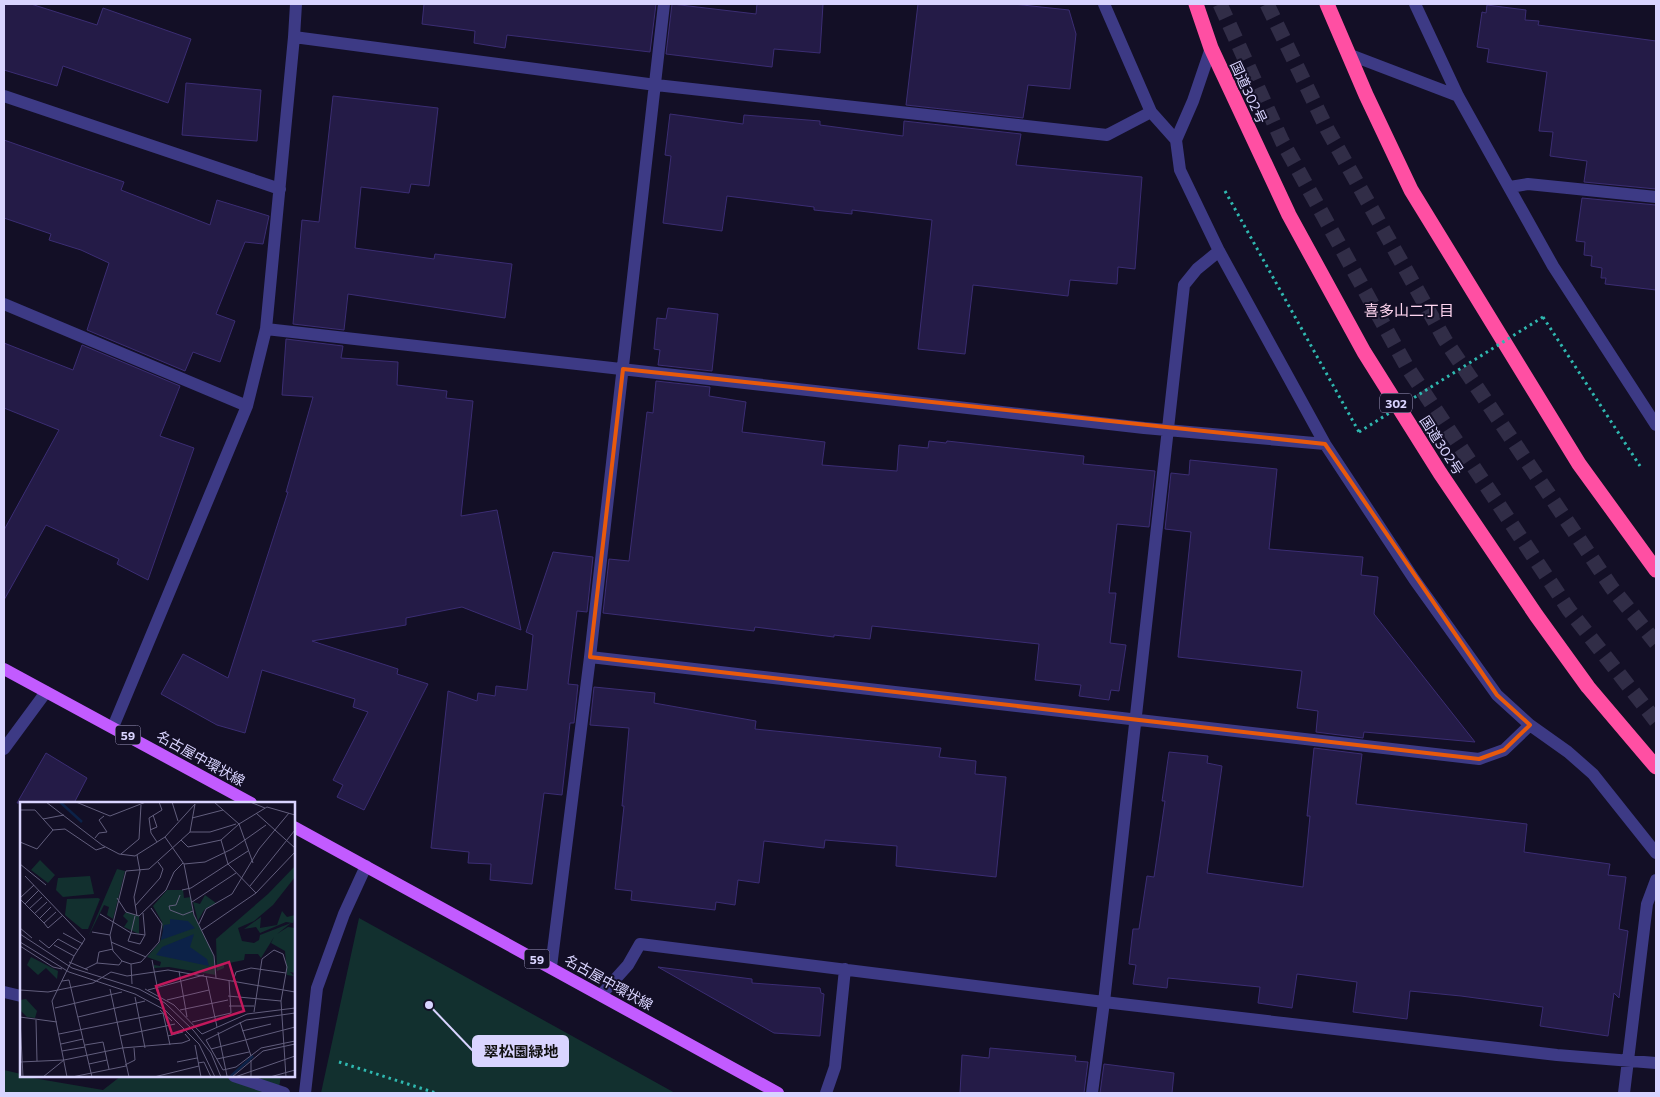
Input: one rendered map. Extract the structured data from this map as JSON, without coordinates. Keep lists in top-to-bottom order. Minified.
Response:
{"streets":{"highway":["国道302号","302"],"main road":["59","名古屋中環状線"]},"districts":["喜多山二丁目"],"places":["翠松園緑地"]}
